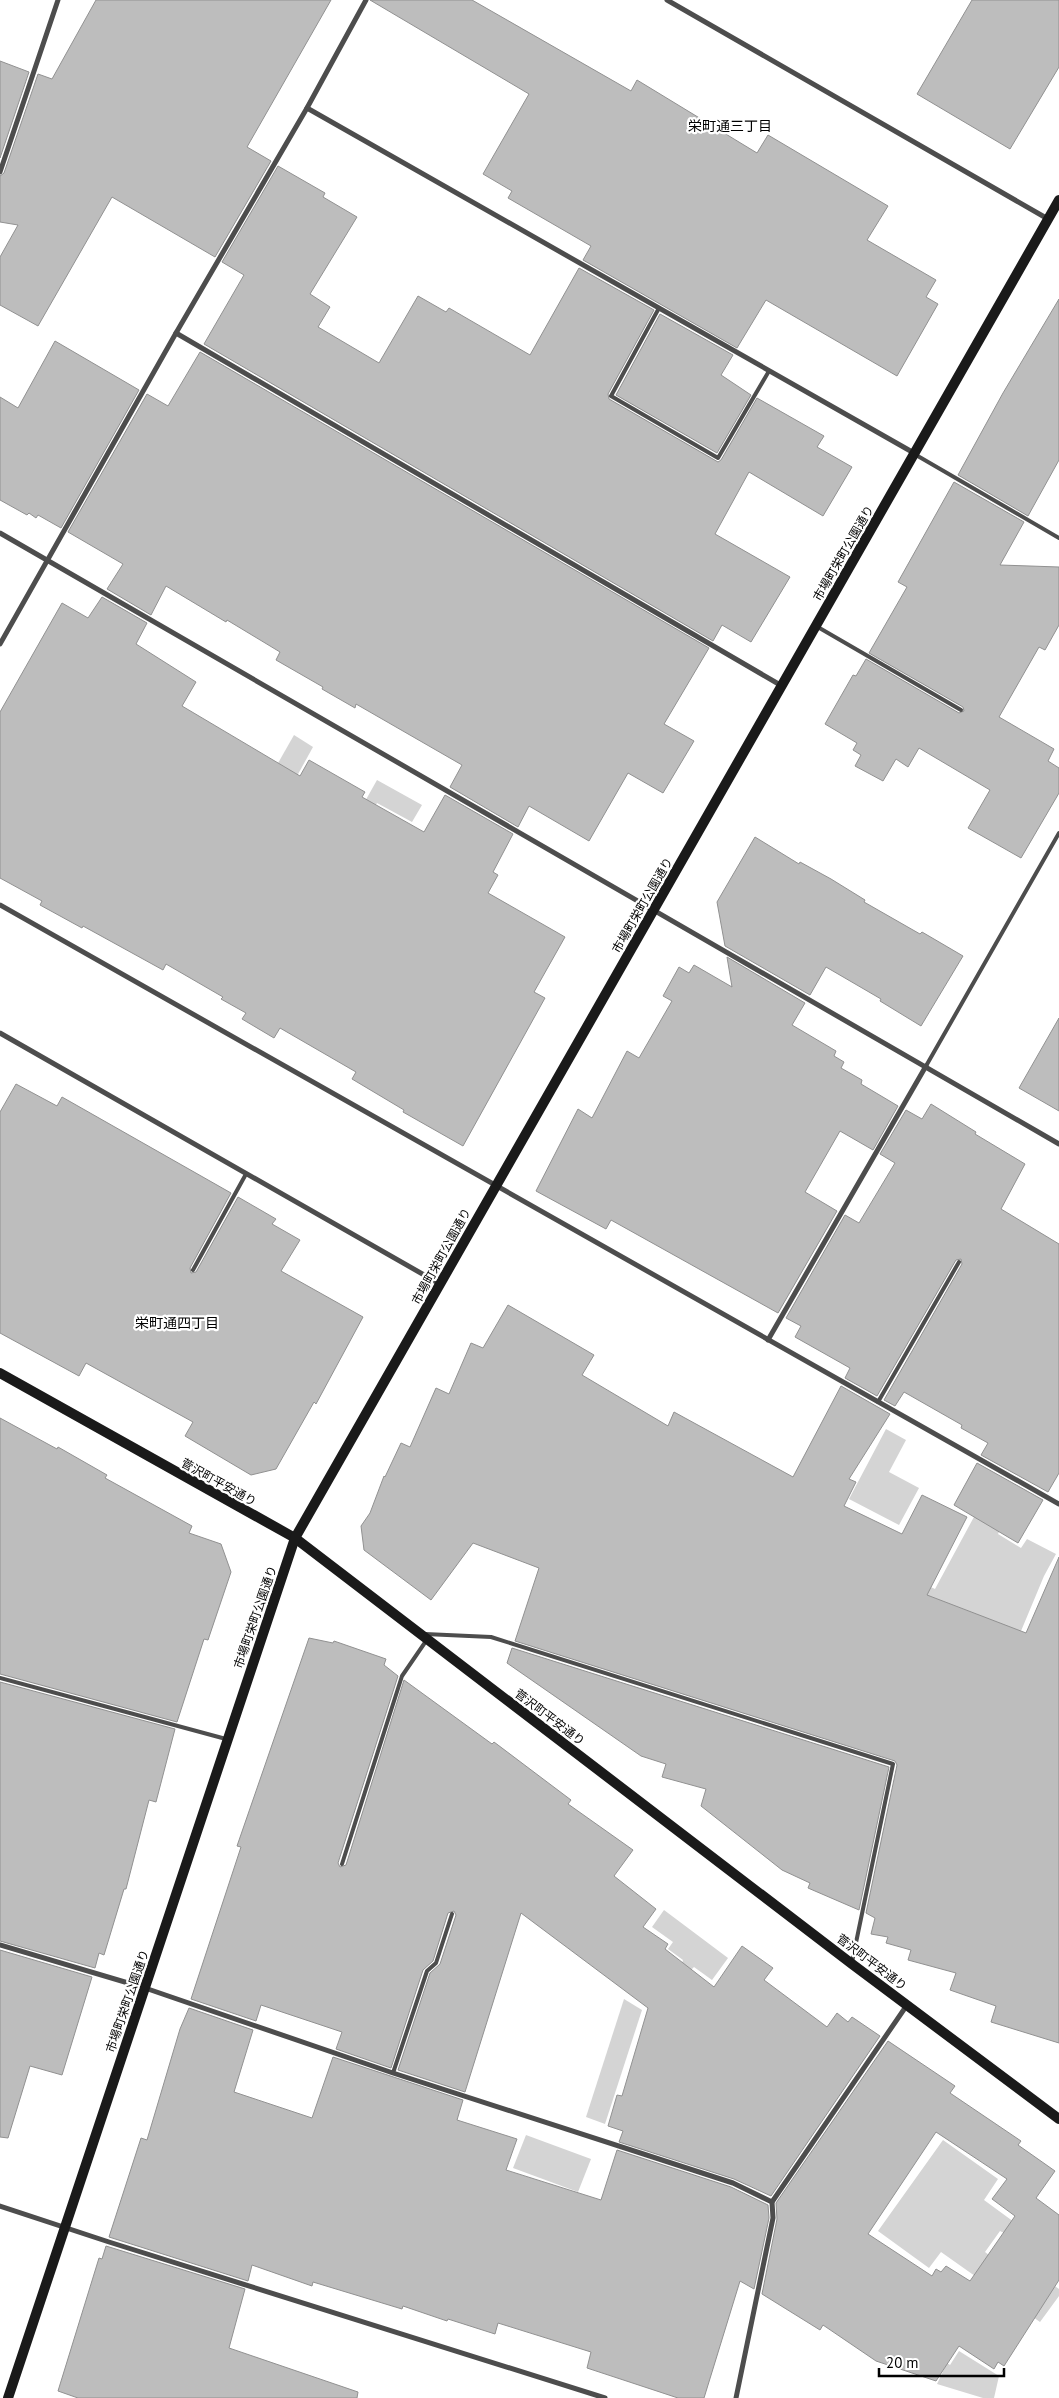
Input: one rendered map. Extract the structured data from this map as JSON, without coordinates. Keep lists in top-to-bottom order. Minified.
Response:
{"streets":{"street":["市場町栄町公園通り","菅沢町平安通り"]},"crossings":[["市場町栄町公園通り","菅沢町平安通り"]],"districts":["栄町通三丁目","栄町通四丁目"],"scale_bar":"20 m"}
